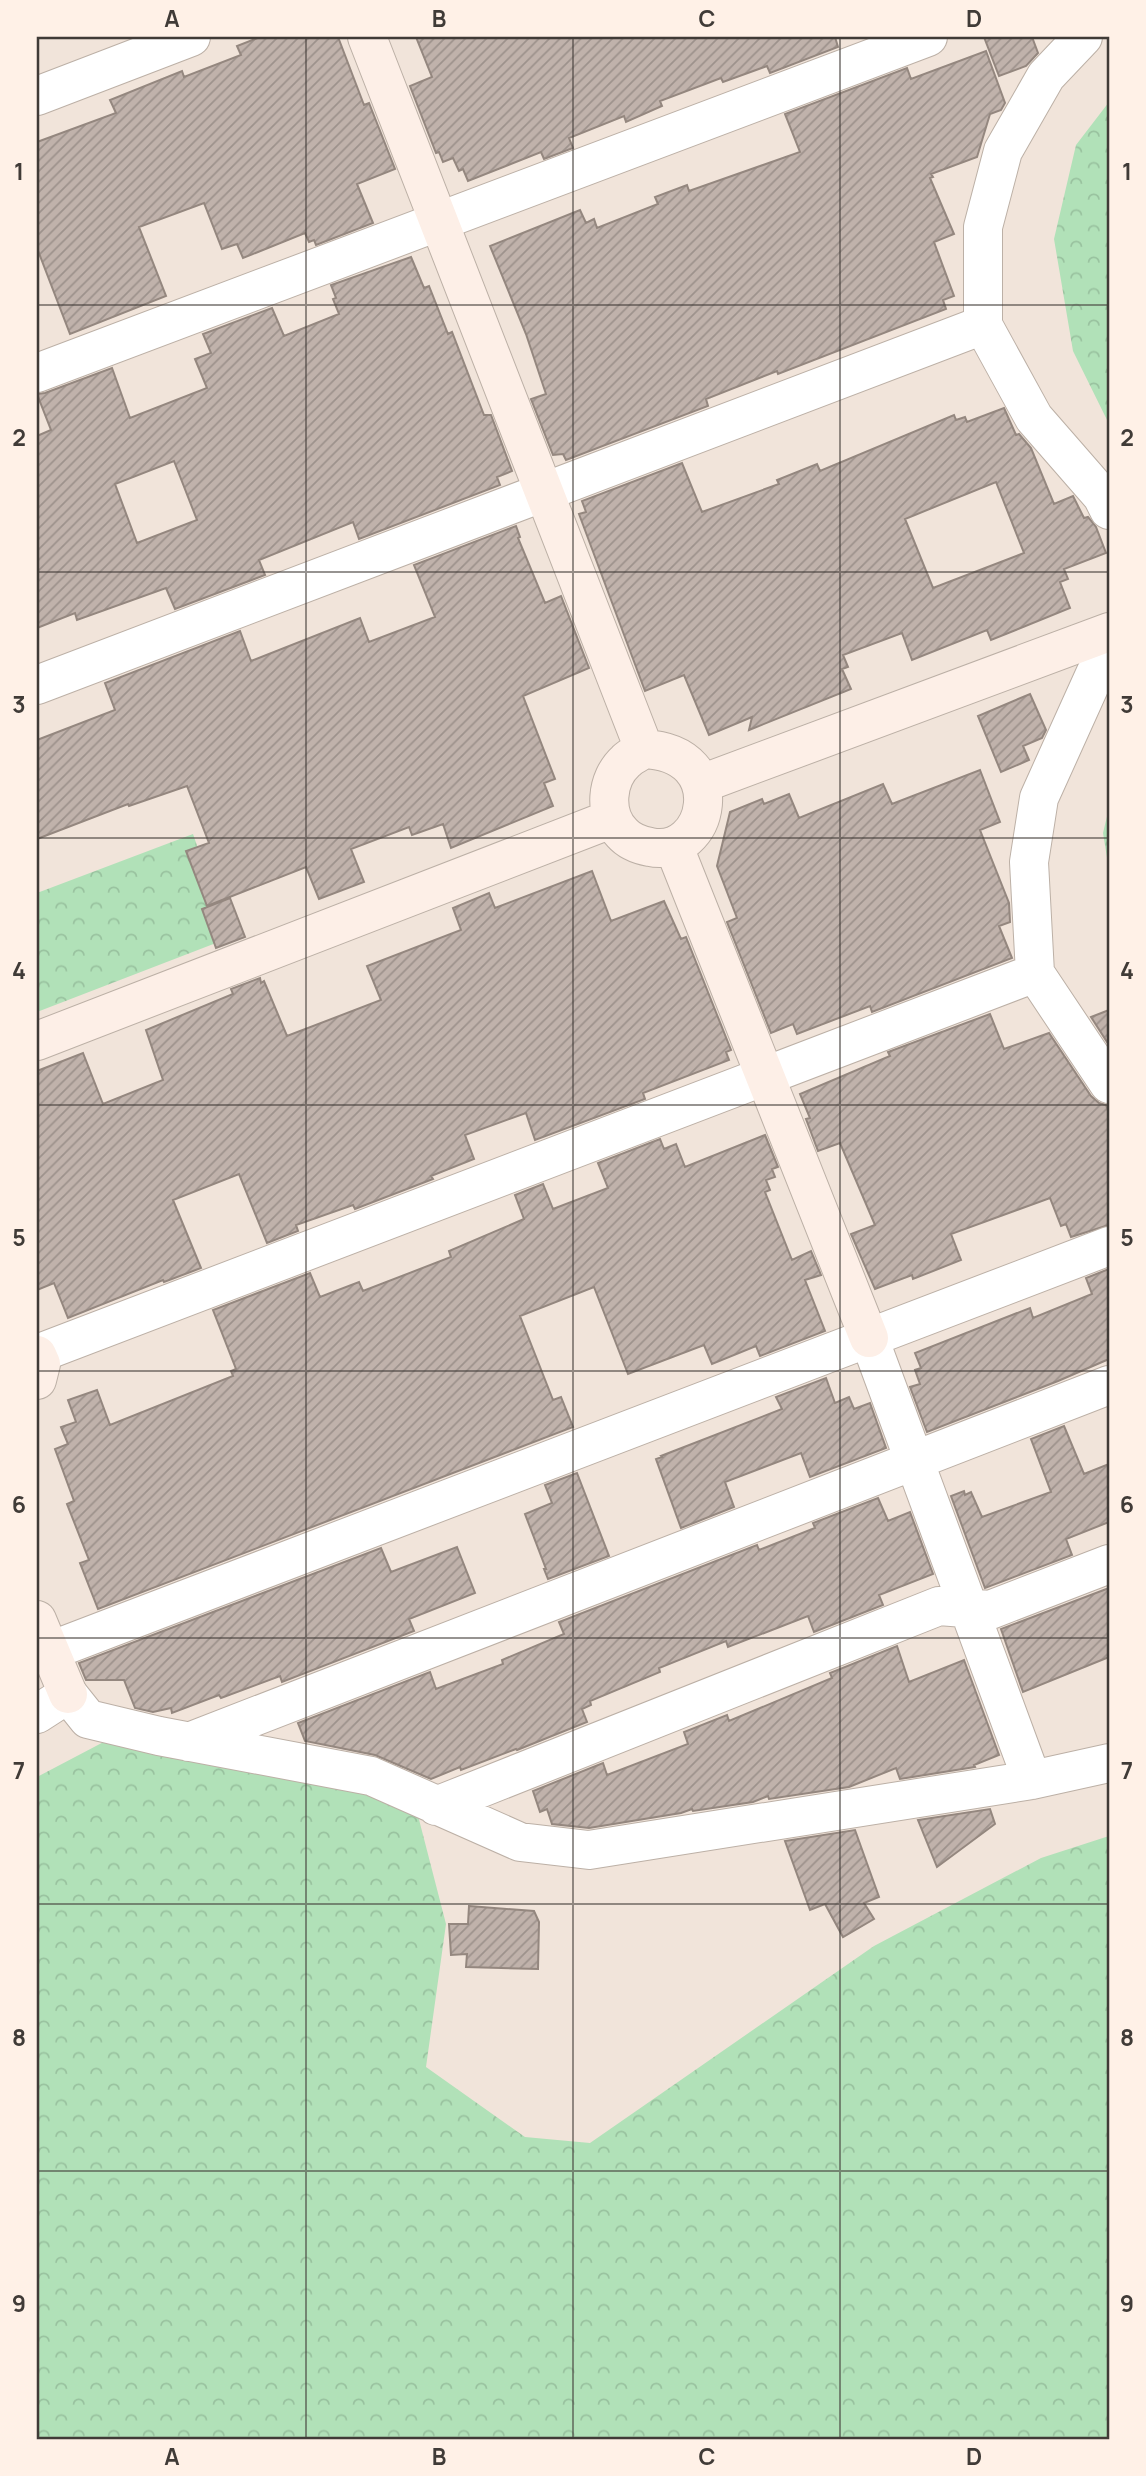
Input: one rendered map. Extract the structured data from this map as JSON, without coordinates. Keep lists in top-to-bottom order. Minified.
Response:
{"grid":{"columns":["A","B","C","D"],"rows":["1","2","3","4","5","6","7","8","9"]}}
